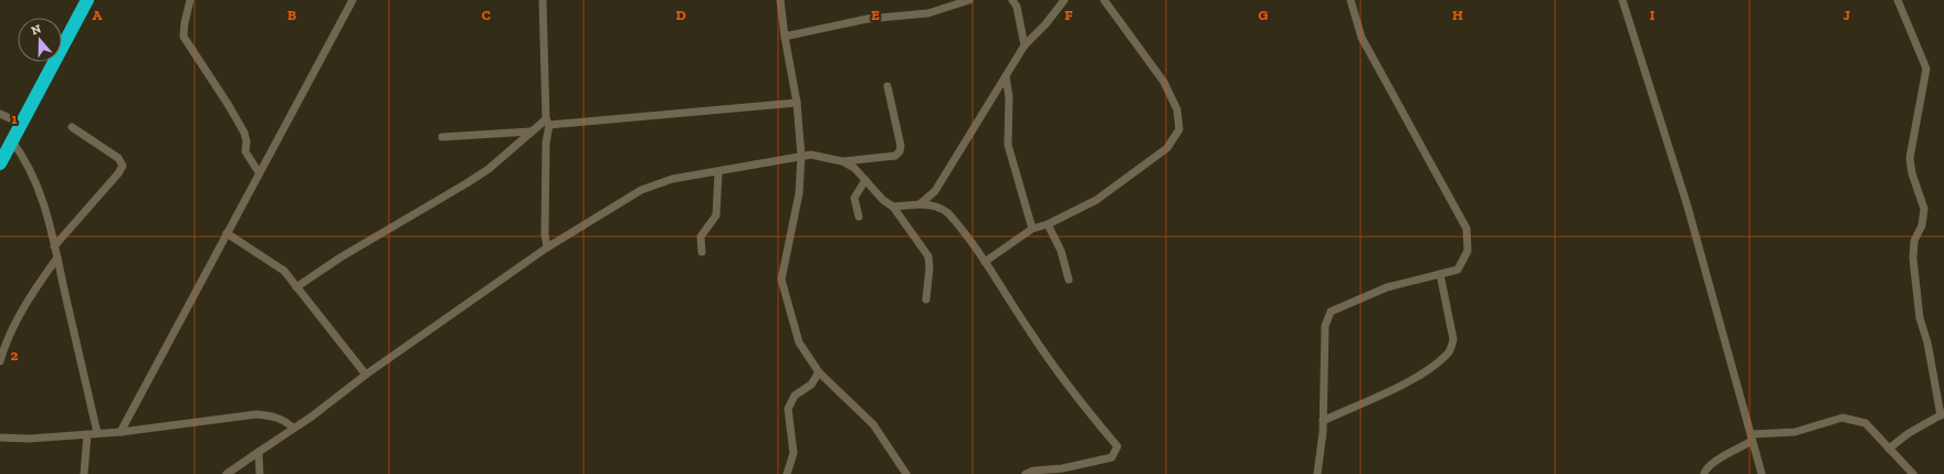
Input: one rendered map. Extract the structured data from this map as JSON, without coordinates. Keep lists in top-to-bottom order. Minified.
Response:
{"north":"top","grid":{"columns":["A","B","C","D","E","F","G","H","I","J"],"rows":["1","2"]}}
